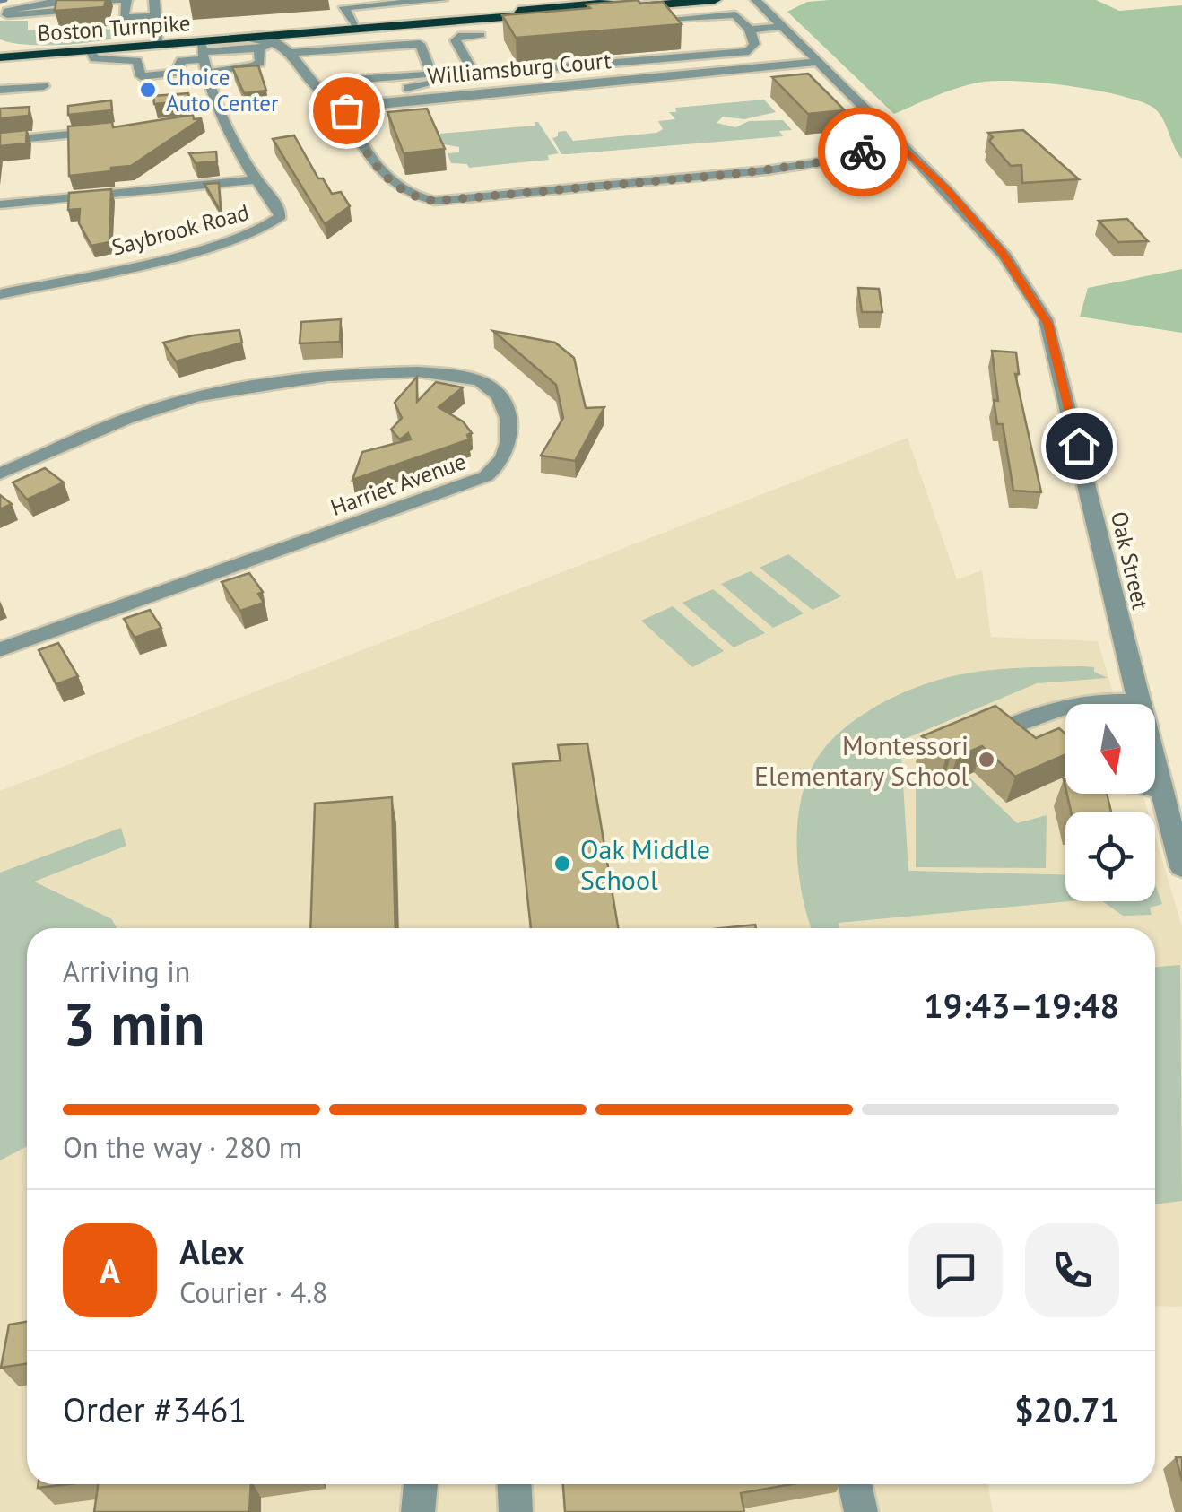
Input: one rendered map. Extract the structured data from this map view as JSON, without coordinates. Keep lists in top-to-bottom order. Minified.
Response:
{"streets":{"highway":["Boston Turnpike"],"street":["Williamsburg Court","Saybrook Road","Harriet Avenue","Oak Street"]},"crossings":[["Boston Turnpike","Saybrook Road"],["Williamsburg Court","Oak Street"]],"places":["Choice Auto Center","Montessori Elementary School","Oak Middle School"],"north":"bottom","page":{"heading":["3 min","Arriving in","19:43–19:48"],"panel":["Alex","Courier · 4.8","Order #3461","$20.71"],"bar":"On the way · 280 m","round":"A"}}
